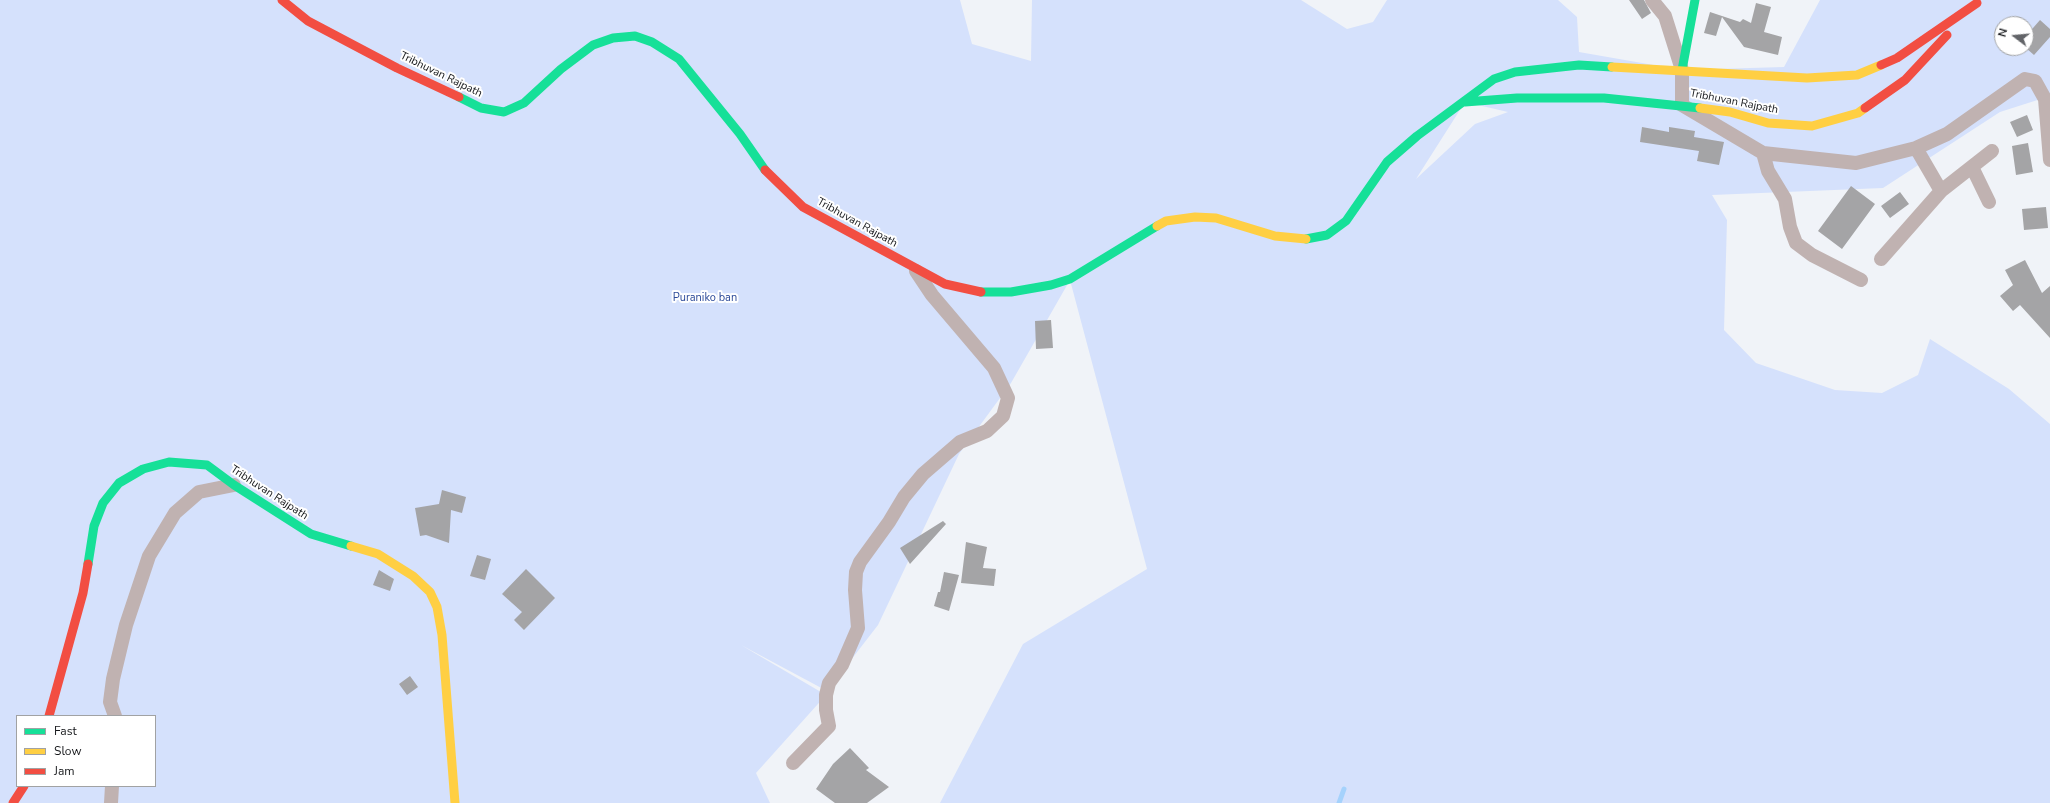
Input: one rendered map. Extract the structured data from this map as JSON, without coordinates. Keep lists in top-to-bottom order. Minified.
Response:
{"streets":{"main road":["Tribhuvan Rajpath"]},"parks":["Puraniko ban"],"legend":["Fast","Slow","Jam"],"north":"left"}
